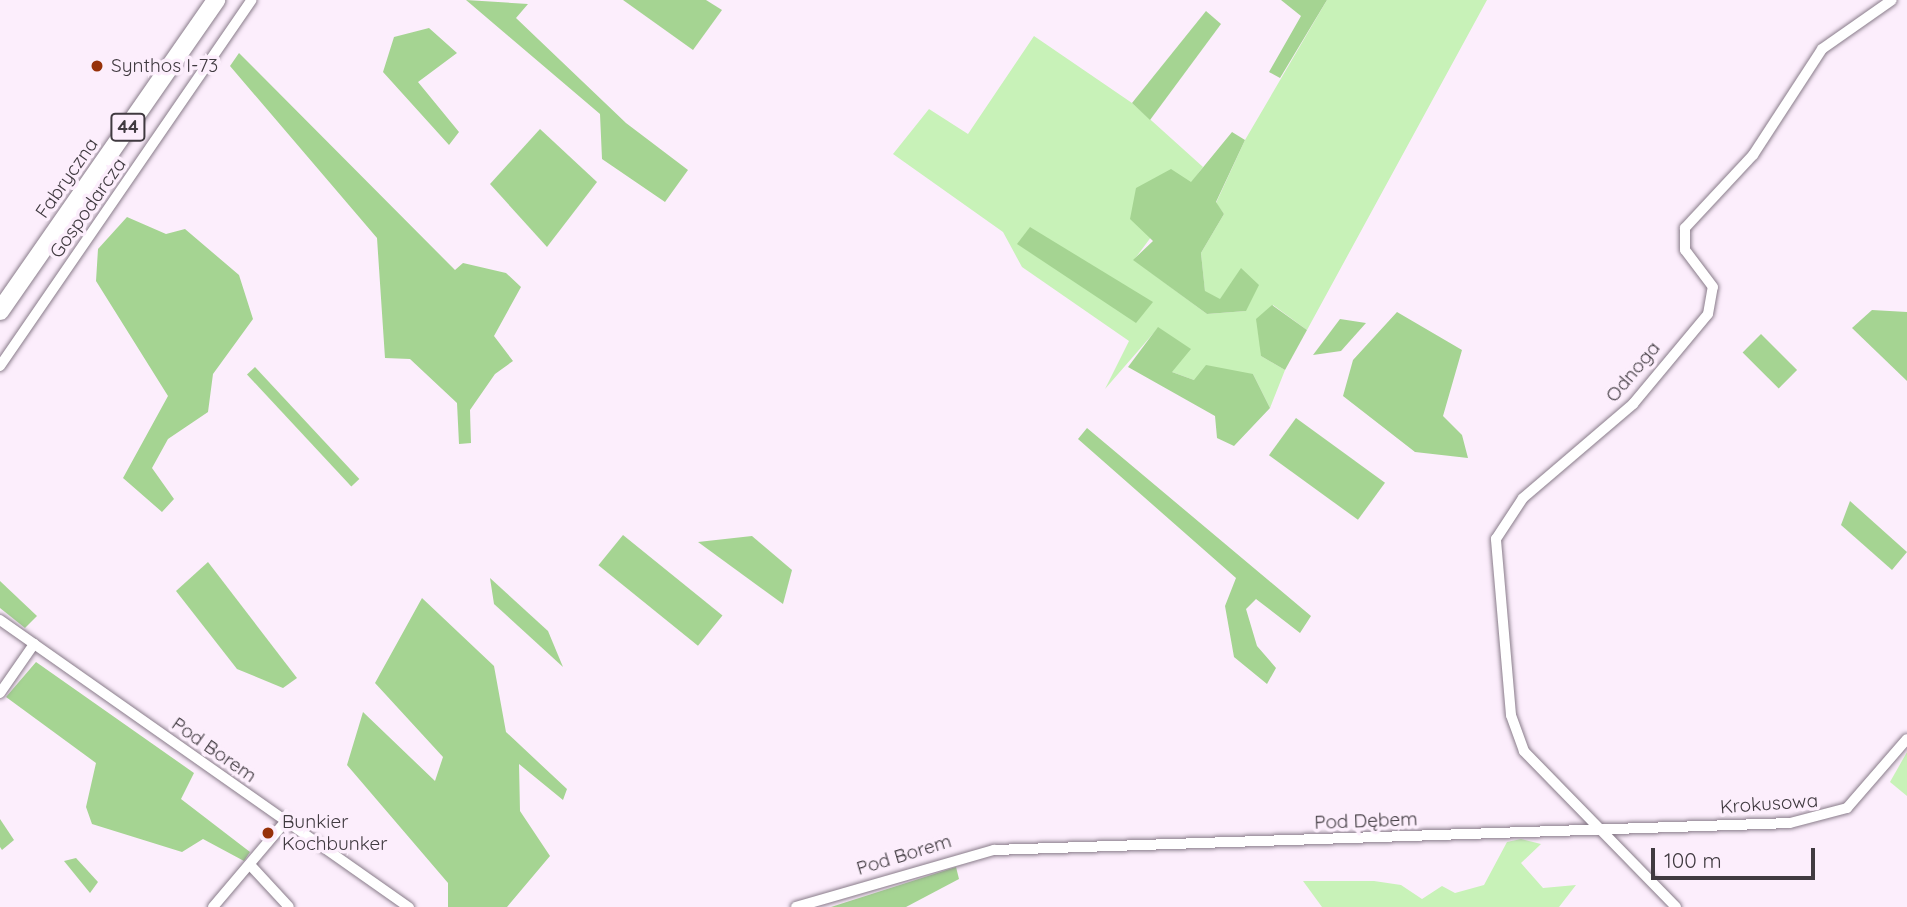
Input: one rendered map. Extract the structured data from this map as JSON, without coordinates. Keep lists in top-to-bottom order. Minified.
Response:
{"streets":{"main road":["44","Fabryczna"],"street":["Gospodarcza","Odnoga","Pod Borem","Krokusowa","Pod Dębem"]},"crossings":[["Odnoga","Krokusowa"],["Odnoga","Pod Dębem"],["Pod Borem","Pod Dębem"],["Krokusowa","Pod Dębem"]],"places":["Synthos I-73","Bunkier Kochbunker"],"scale_bar":"100 m"}
